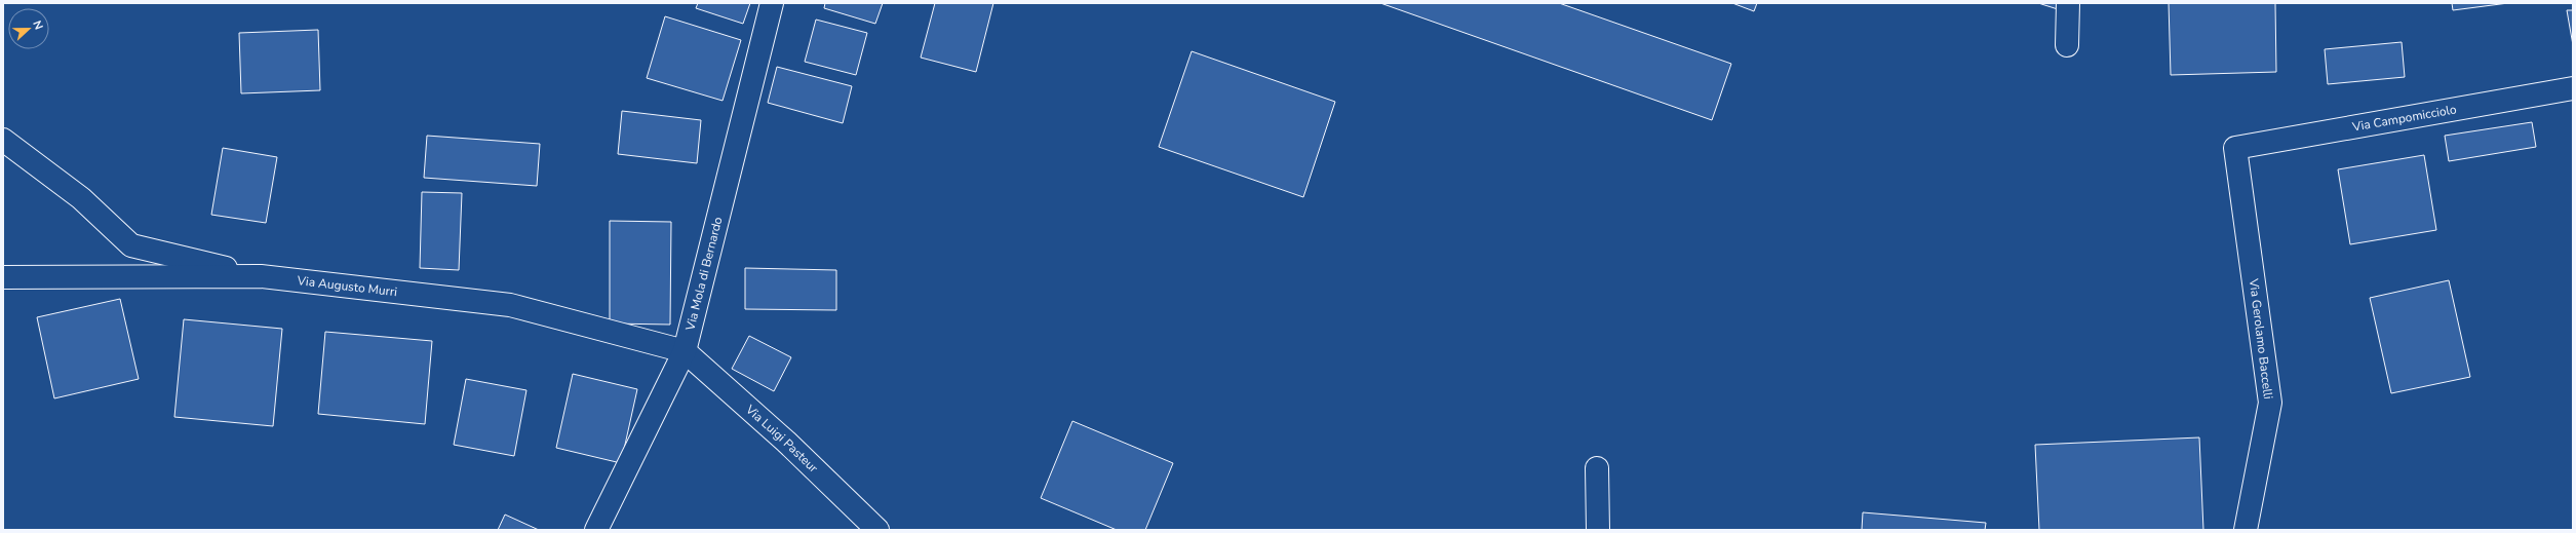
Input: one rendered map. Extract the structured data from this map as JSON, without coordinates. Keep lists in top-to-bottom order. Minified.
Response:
{"streets":{"street":["Via Campomicciolo","Via Mola di Bernardo","Via Augusto Murri","Via Gerolamo Baccelli","Via Luigi Pasteur"]},"crossings":[["Via Campomicciolo","Via Gerolamo Baccelli"],["Via Mola di Bernardo","Via Augusto Murri"],["Via Mola di Bernardo","Via Luigi Pasteur"],["Via Augusto Murri","Via Luigi Pasteur"]],"north":"right"}
